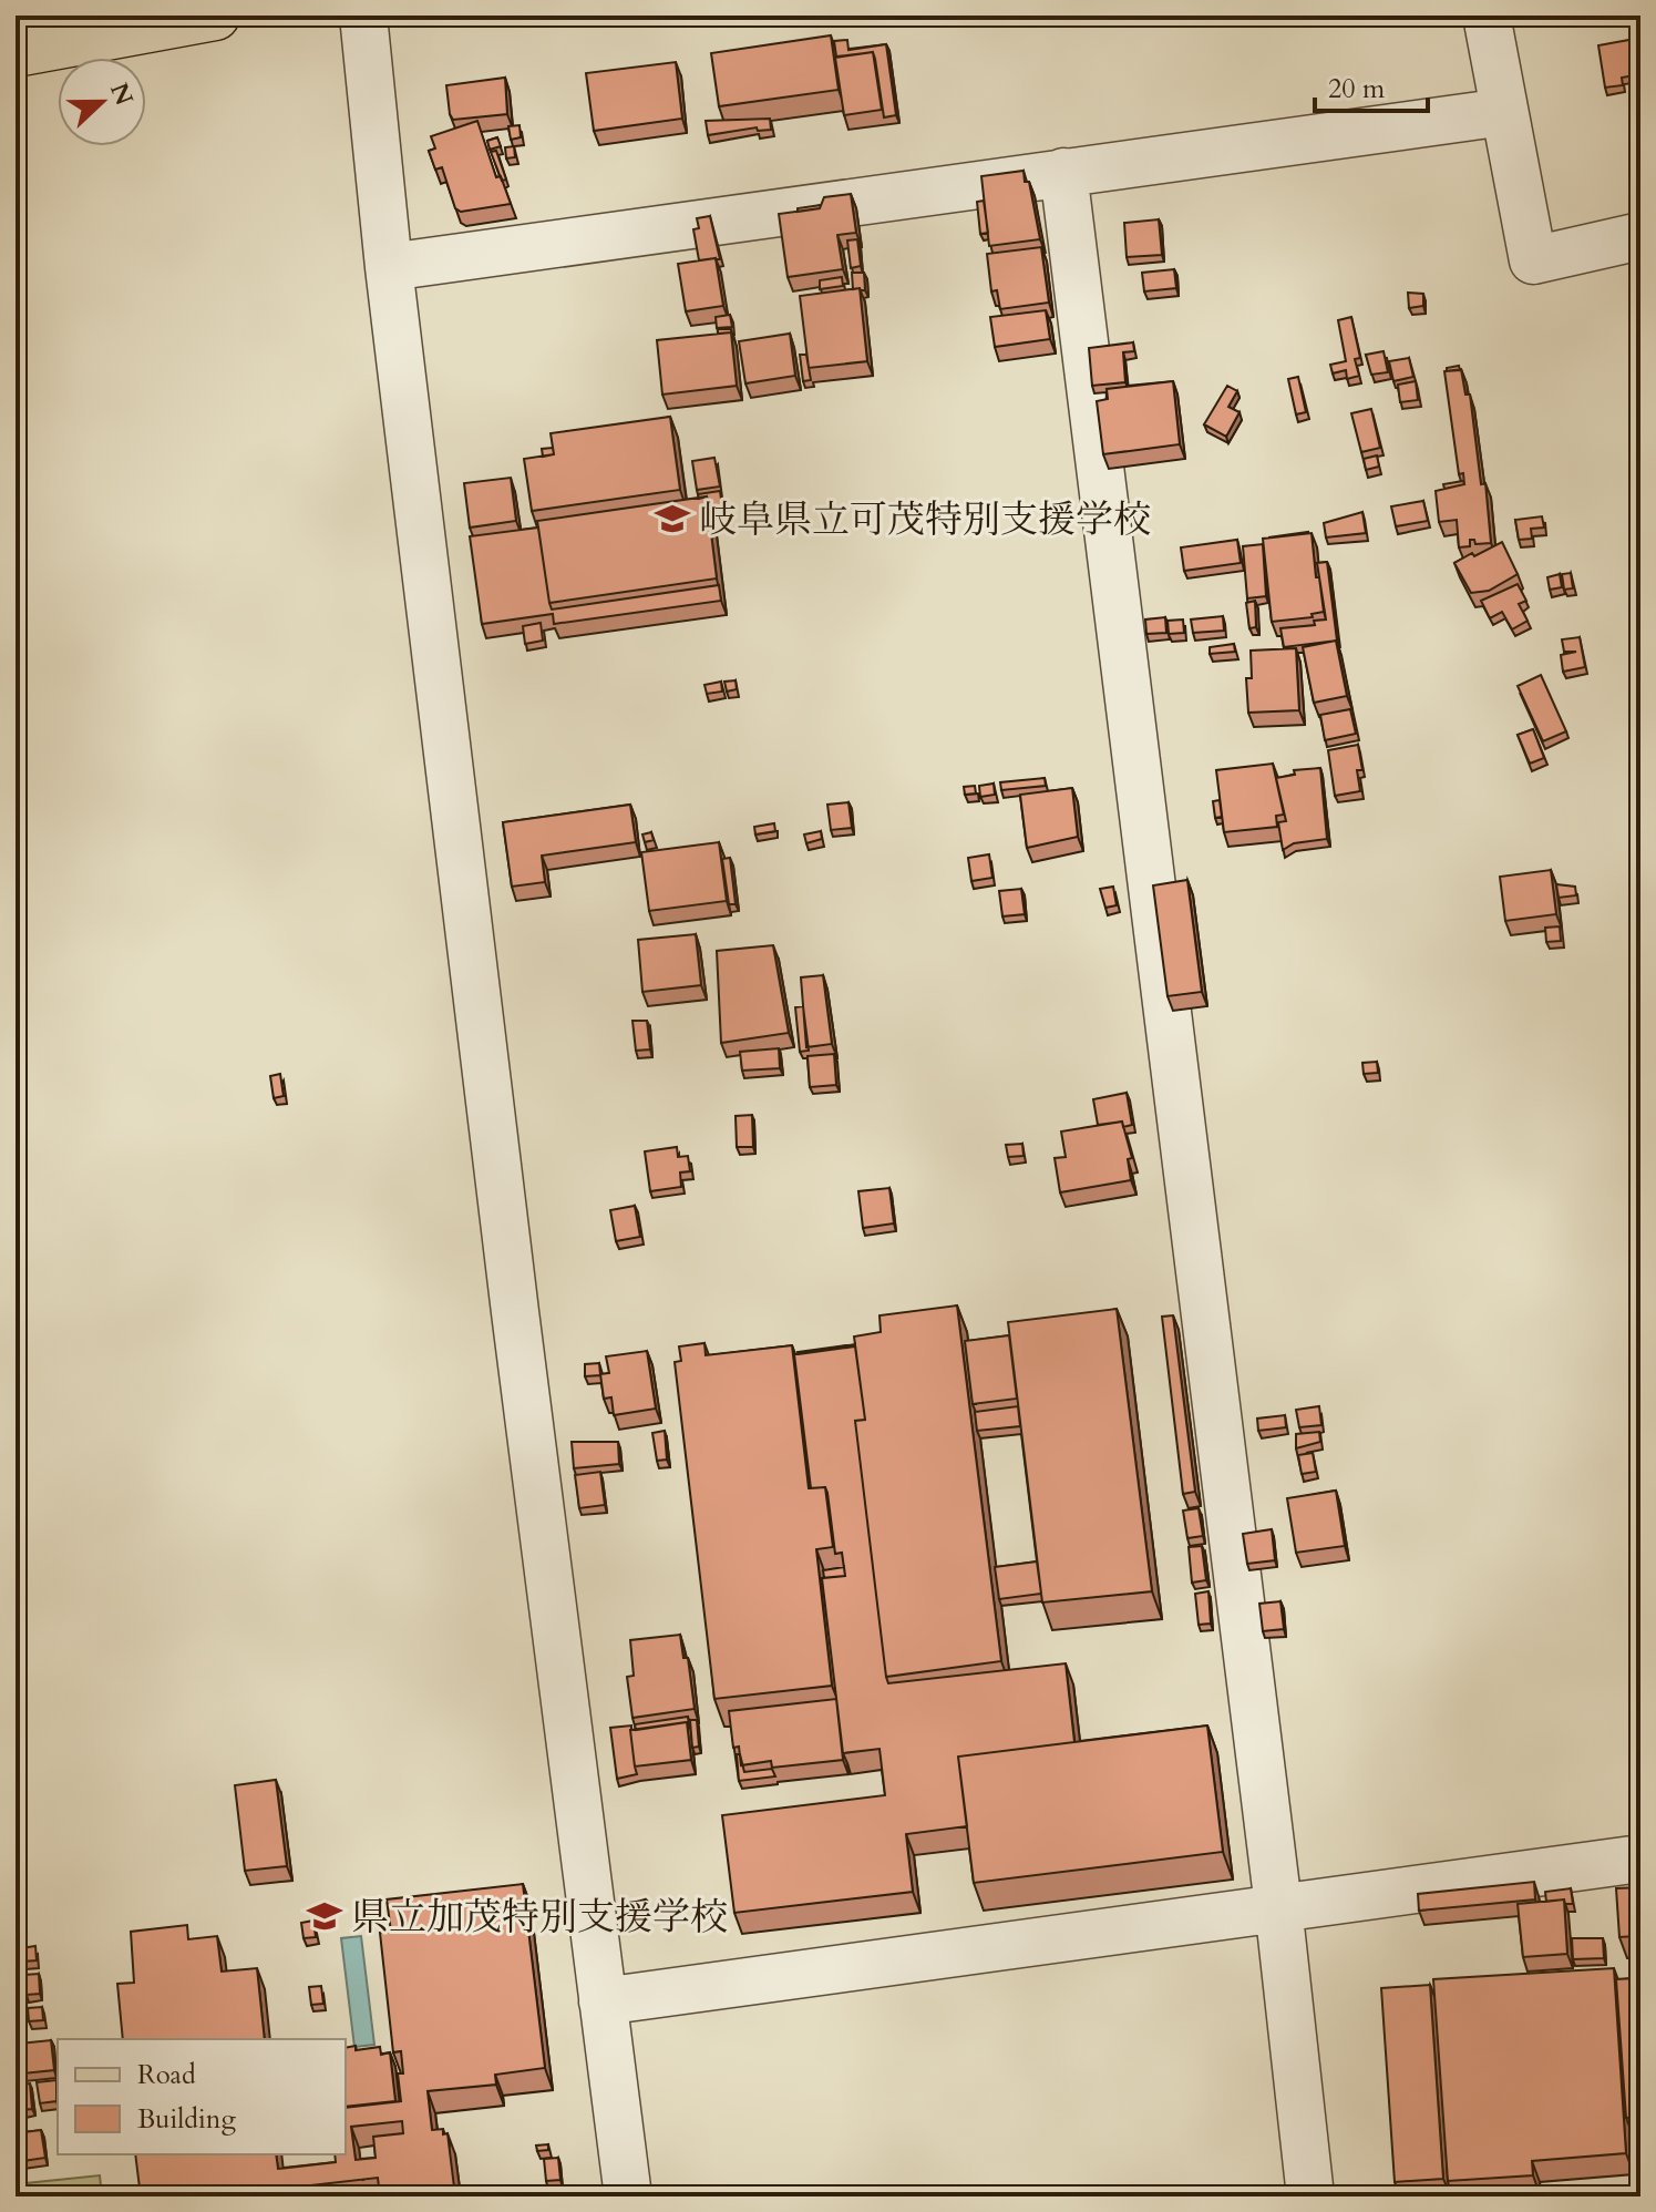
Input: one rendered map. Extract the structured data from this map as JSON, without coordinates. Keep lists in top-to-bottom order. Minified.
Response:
{"places":{"school or university":["岐阜県立可茂特別支援学校","県立加茂特別支援学校"]},"legend":["Road","Building"],"scale_bar":"20 m","north":"right"}
